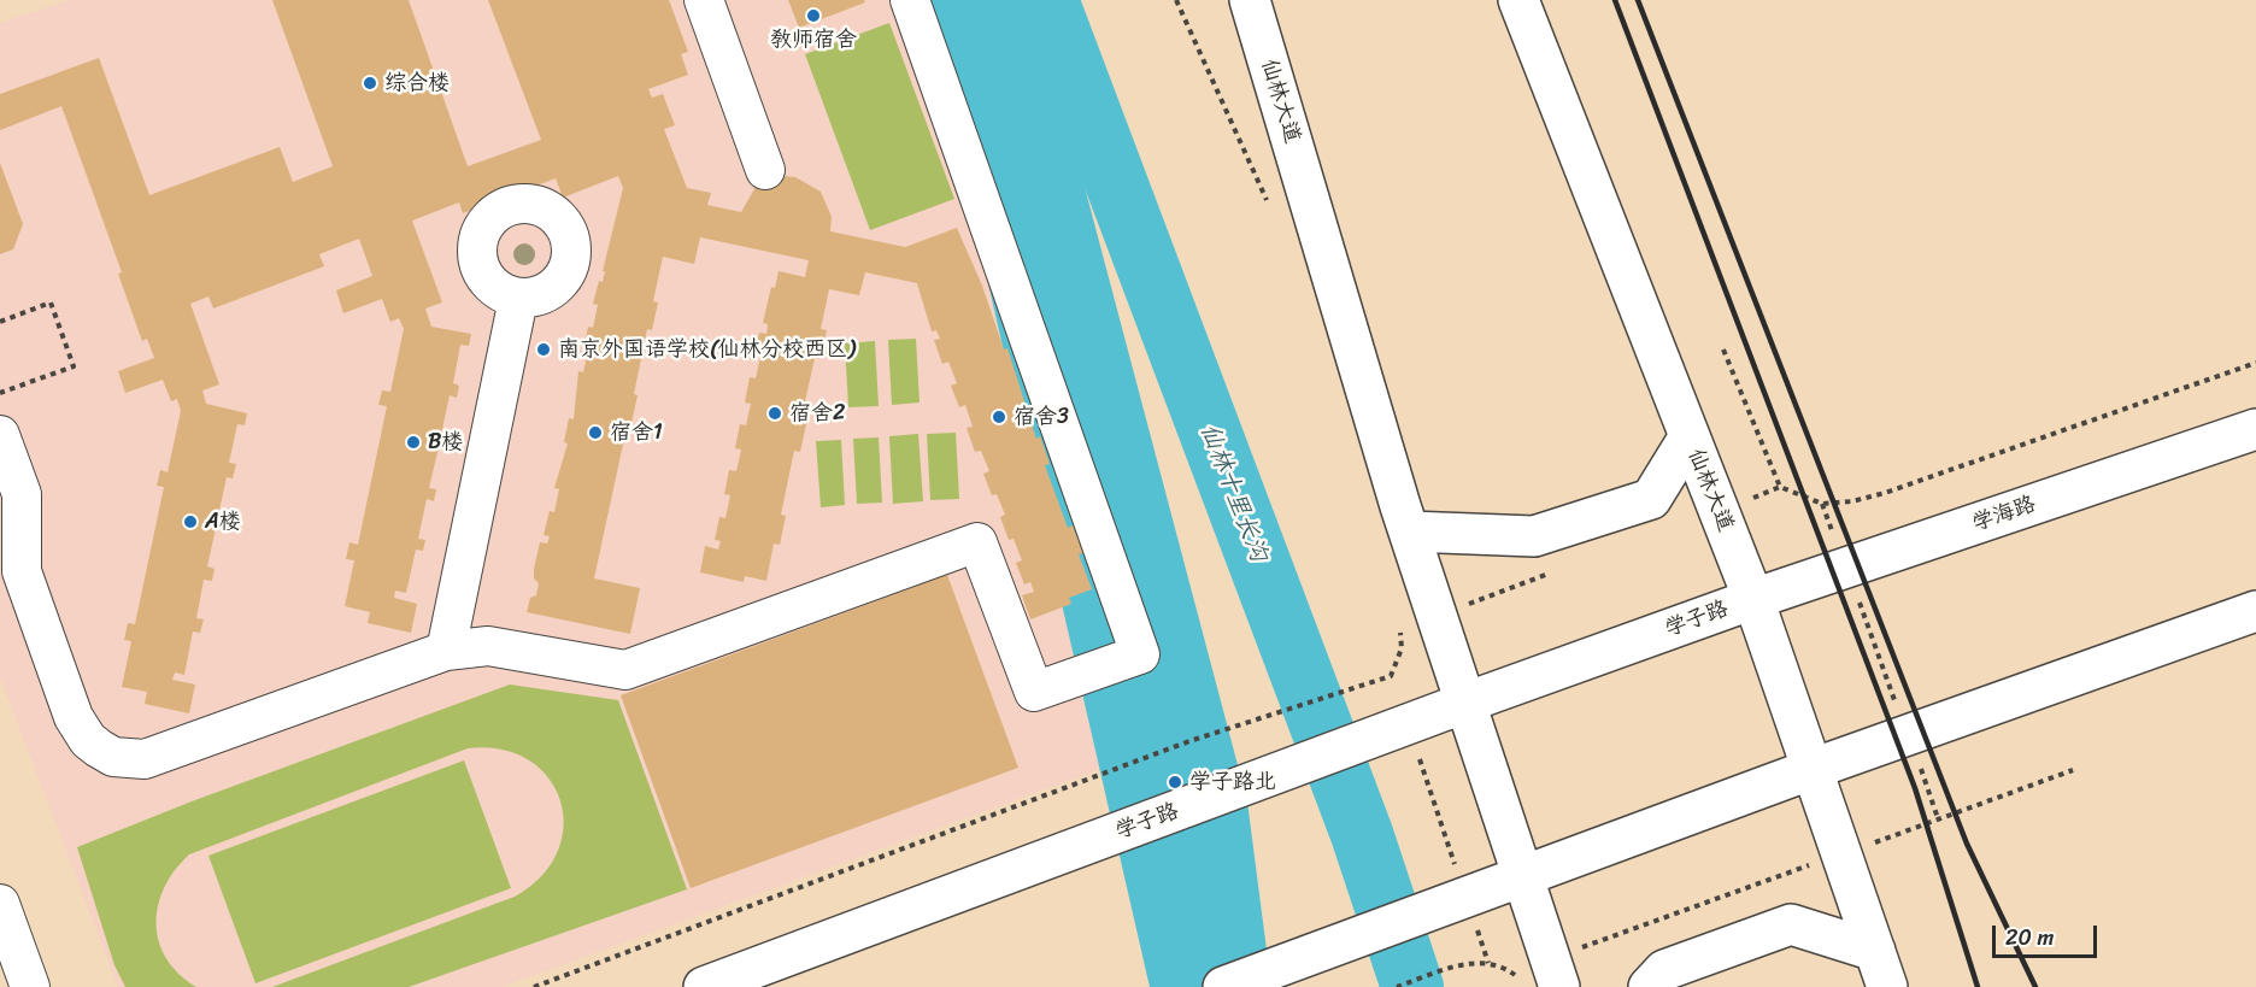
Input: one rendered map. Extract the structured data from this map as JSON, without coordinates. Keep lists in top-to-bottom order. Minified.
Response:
{"streets":{"main road":["仙林大道","学海路","学子路"]},"crossings":[["仙林大道","学海路"],["仙林大道","学子路"],["学海路","学子路"]],"water":["仙林十里长沟"],"places":["教师宿舍","综合楼","南京外国语学校(仙林分校西区)","宿舍2","宿舍3","宿舍1","B楼","A楼","学子路北"],"scale_bar":"20 m"}
